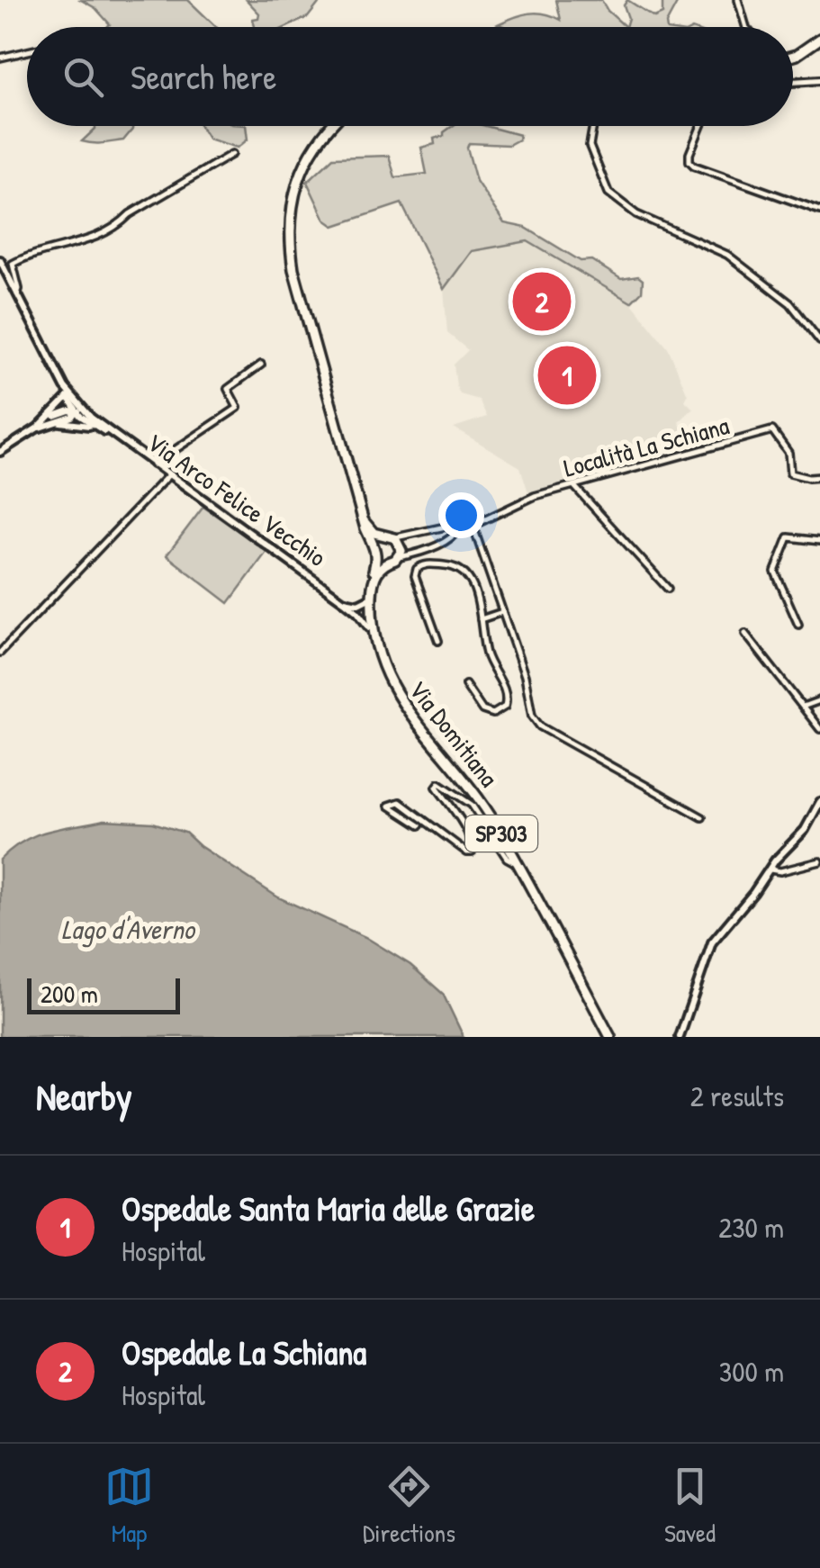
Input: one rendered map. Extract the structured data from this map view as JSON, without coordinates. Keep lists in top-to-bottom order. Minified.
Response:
{"streets":{"main road":["Via Domitiana","SP303"],"street":["Località La Schiana","Via Arco Felice Vecchio"]},"crossings":[["Località La Schiana","Via Domitiana"],["Via Arco Felice Vecchio","Via Domitiana"]],"water":["Lago d'Averno"],"scale_bar":"200 m","page":{"search":"Search here","pins":["2","1"],"scale":"200 m","heading":["Nearby","2 results"],"list":[{"mark":"1","name":"Ospedale Santa Maria delle Grazie","note":"Hospital","value":"230 m"},{"mark":"2","name":"Ospedale La Schiana","note":"Hospital","value":"300 m"}],"nav":["Map","Directions","Saved"]}}
